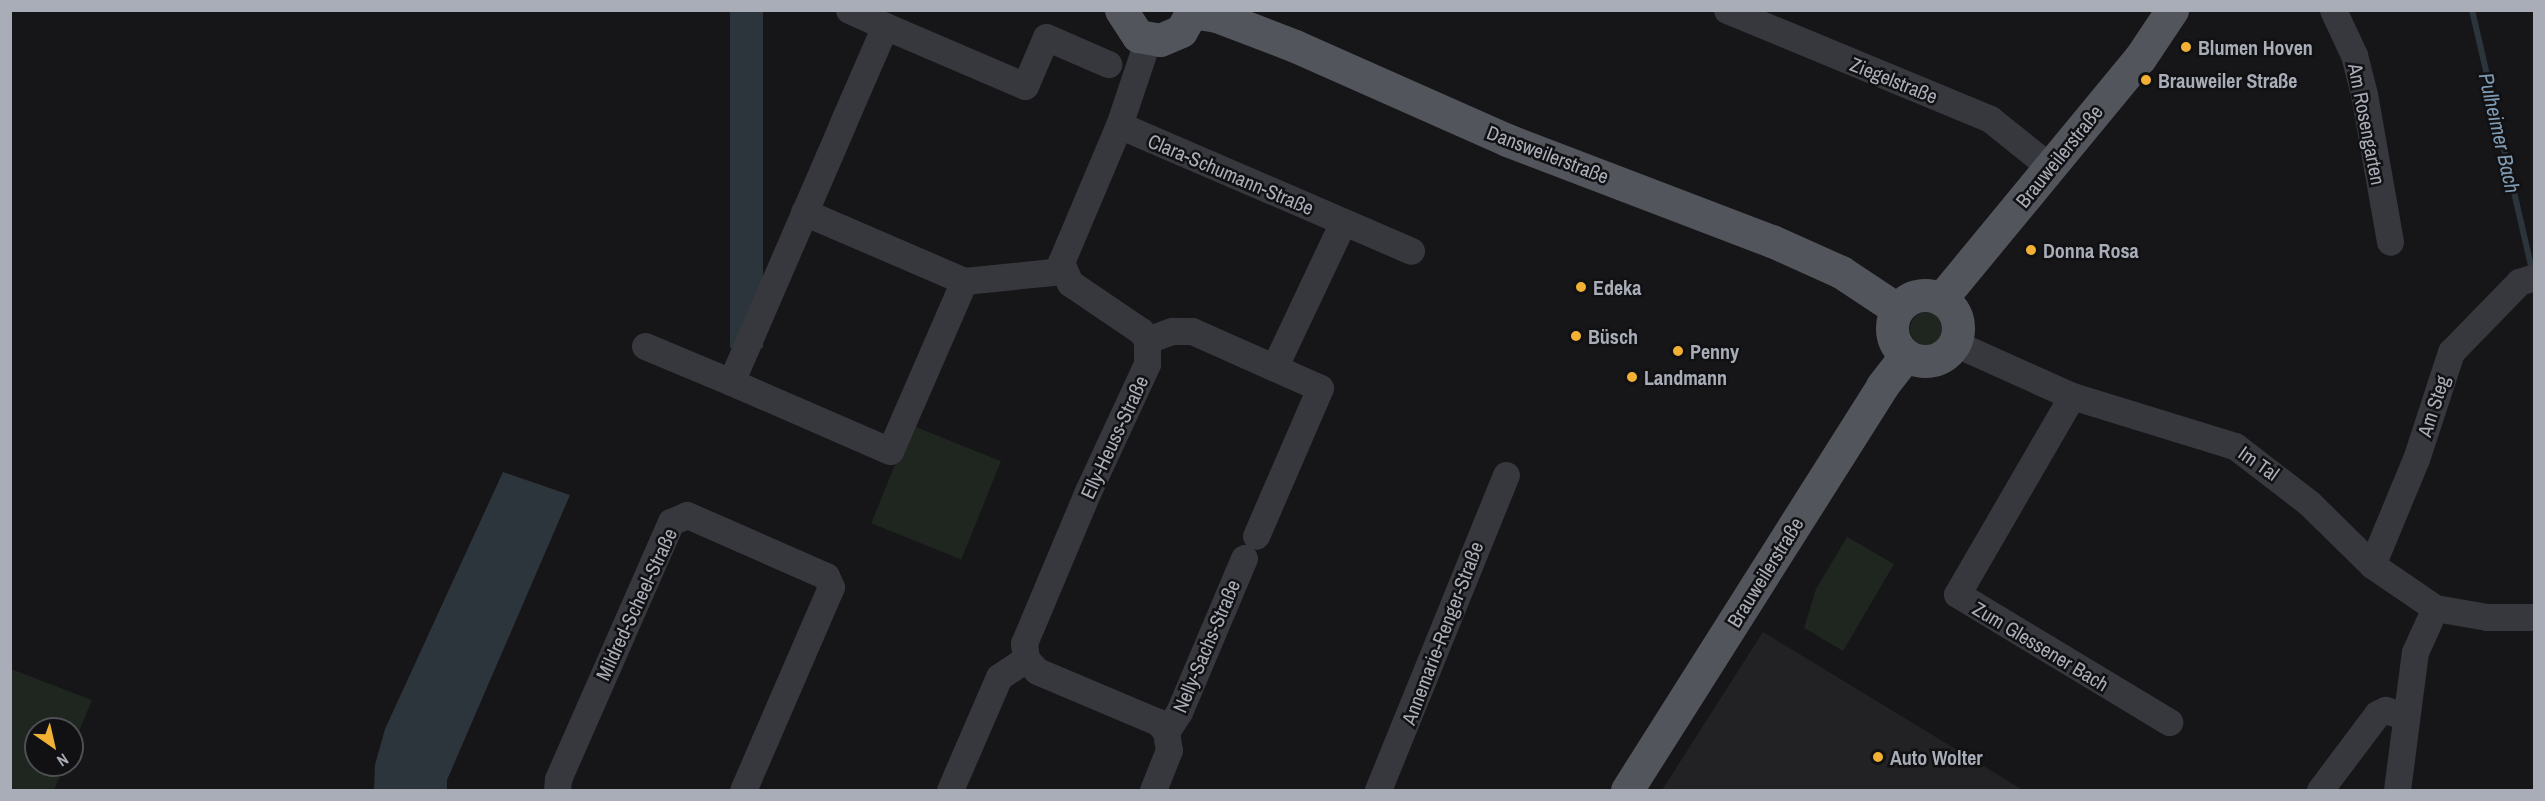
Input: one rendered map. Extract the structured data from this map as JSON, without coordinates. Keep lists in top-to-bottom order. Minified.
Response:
{"streets":{"main road":["Dansweilerstraße","Brauweilerstraße"],"street":["Ziegelstraße","Am Rosengarten","Clara-Schumann-Straße","Am Steg","Elly-Heuss-Straße","Im Tal","Mildred-Scheel-Straße","Annemarie-Renger-Straße","Nelly-Sachs-Straße","Zum Glessener Bach"]},"crossings":[["Ziegelstraße","Brauweilerstraße"],["Dansweilerstraße","Brauweilerstraße"],["Dansweilerstraße","Im Tal"],["Brauweilerstraße","Im Tal"],["Am Steg","Im Tal"],["Im Tal","Zum Glessener Bach"]],"water":["Pulheimer Bach"],"places":["Blumen Hoven","Brauweiler Straße","Donna Rosa","Edeka","Büsch","Penny","Landmann","Auto Wolter"],"north":"bottom right"}
